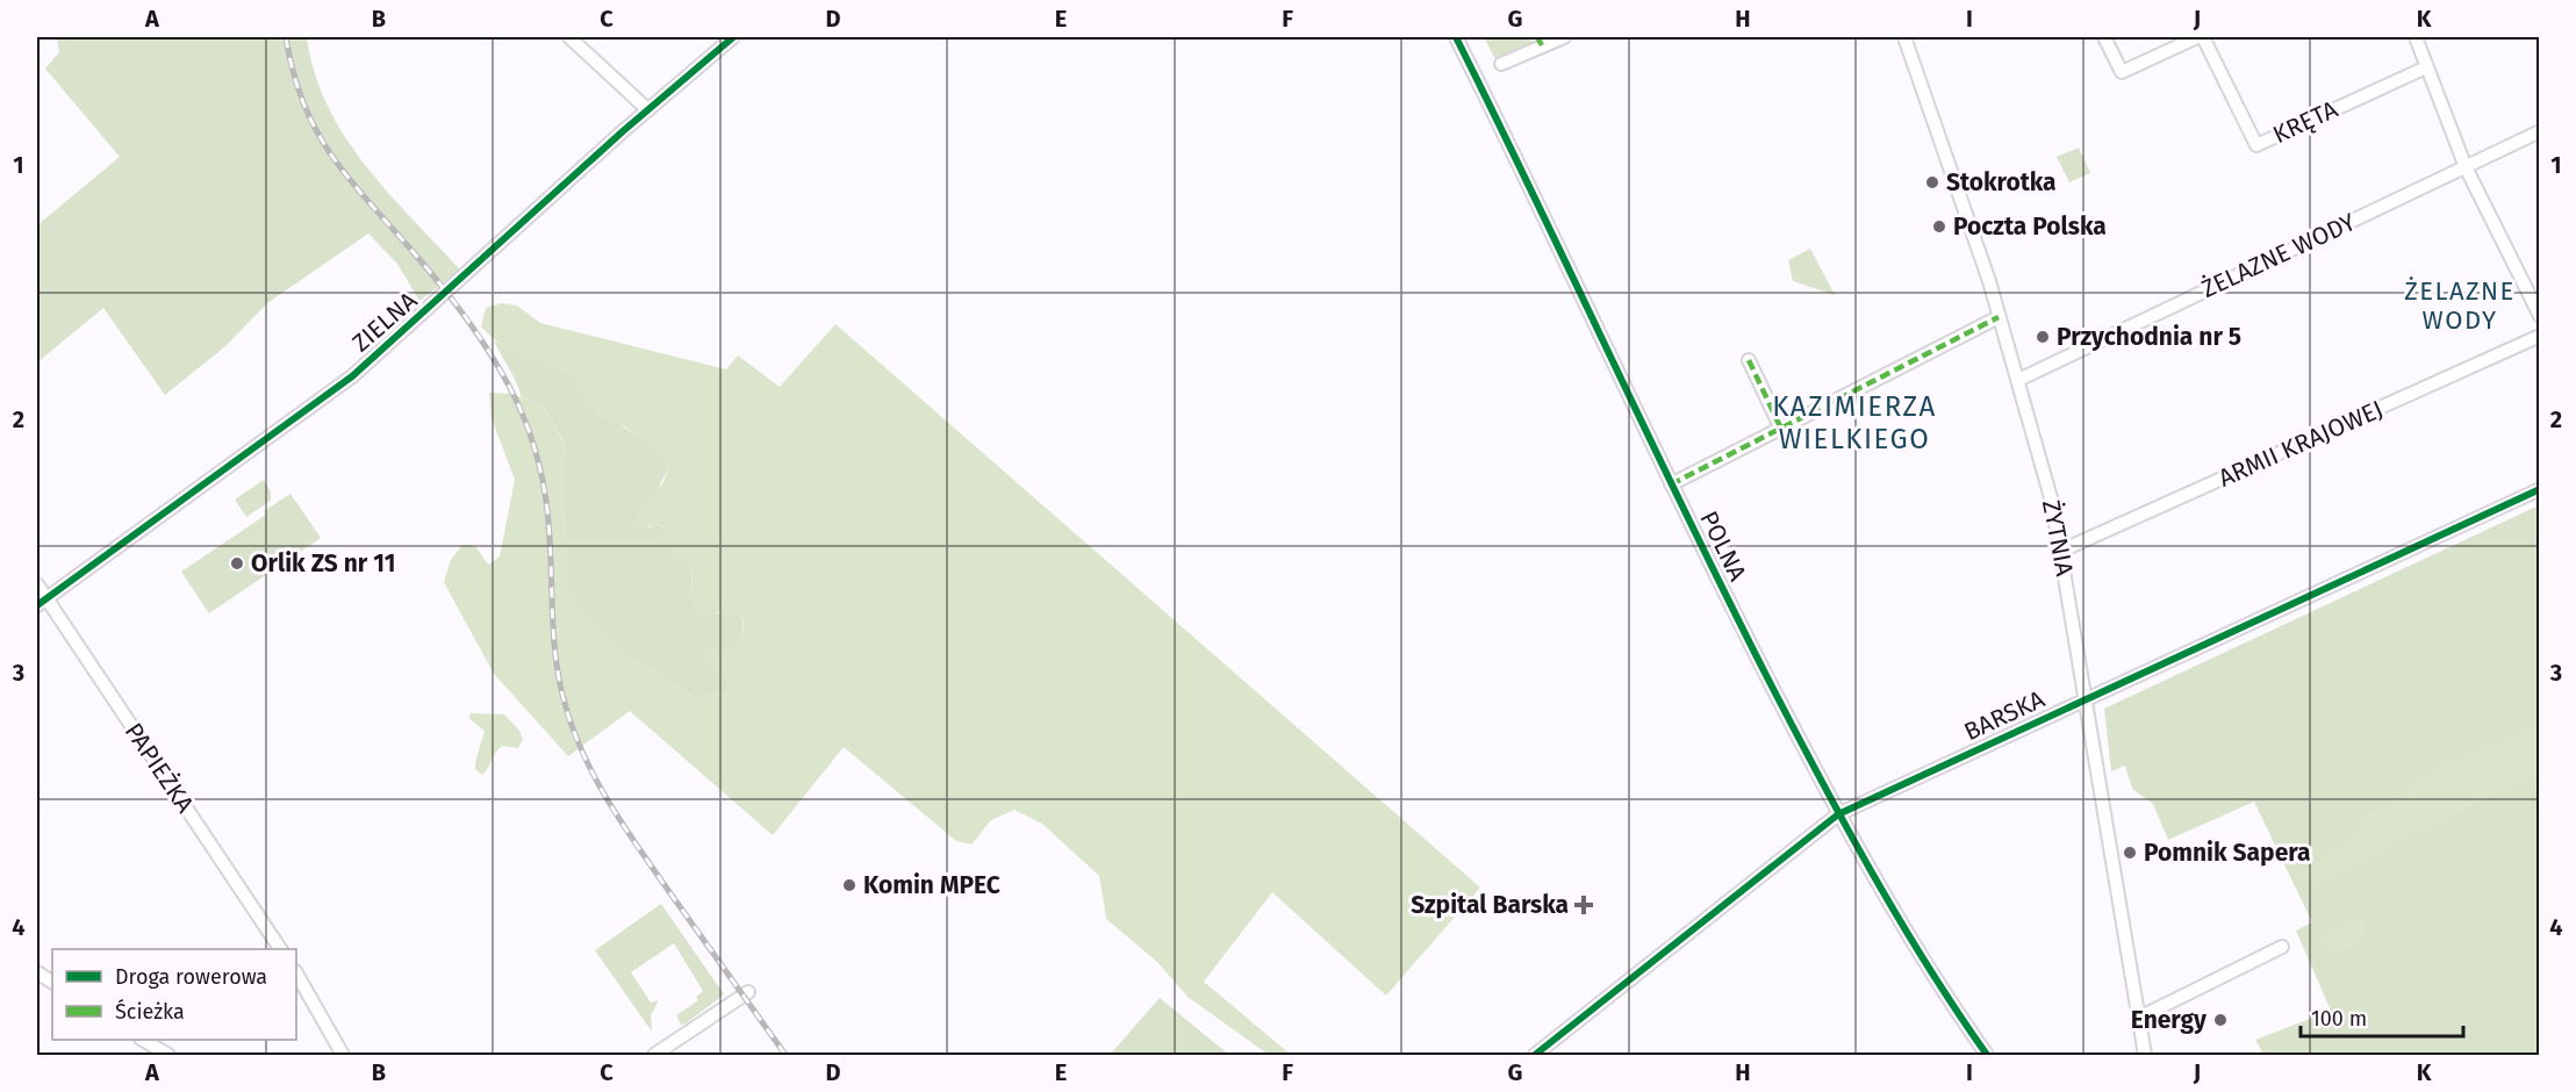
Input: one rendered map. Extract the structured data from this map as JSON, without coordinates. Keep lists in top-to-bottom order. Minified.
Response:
{"streets":{"street":["KRĘTA","ŻELAZNE WODY","ZIELNA","ARMII KRAJOWEJ","ŻYTNIA","POLNA","BARSKA","PAPIEŻKA"]},"crossings":[["ŻELAZNE WODY","ŻYTNIA"],["ZIELNA","PAPIEŻKA"],["ARMII KRAJOWEJ","ŻYTNIA"],["ŻYTNIA","BARSKA"],["POLNA","BARSKA"]],"districts":["ŻELAZNE WODY","KAZIMIERZA WIELKIEGO"],"places":{"other":["Stokrotka","Poczta Polska","Przychodnia nr 5","Orlik ZS nr 11","Pomnik Sapera","Komin MPEC","Energy"],"health":["Szpital Barska"]},"legend":["Droga rowerowa","Ścieżka"],"scale_bar":"100 m","grid":{"columns":["A","B","C","D","E","F","G","H","I","J","K"],"rows":["1","2","3","4"]}}
